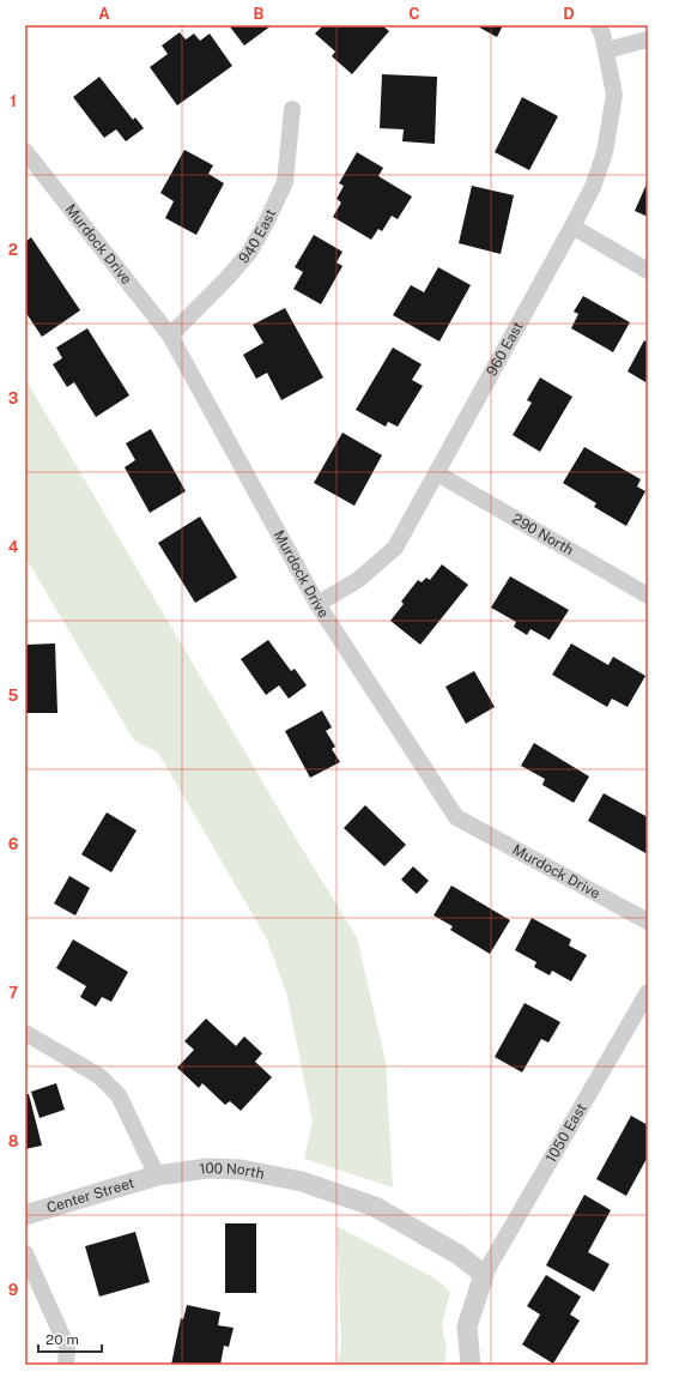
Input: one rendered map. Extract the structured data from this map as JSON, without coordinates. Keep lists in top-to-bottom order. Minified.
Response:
{"streets":{"street":["940 East","Murdock Drive","960 East","290 North","1050 East","100 North","Center Street"]},"crossings":[["940 East","Murdock Drive"],["Murdock Drive","960 East"],["960 East","290 North"],["1050 East","100 North"],["100 North","Center Street"]],"scale_bar":"20 m","grid":{"columns":["A","B","C","D"],"rows":["1","2","3","4","5","6","7","8","9"]}}
